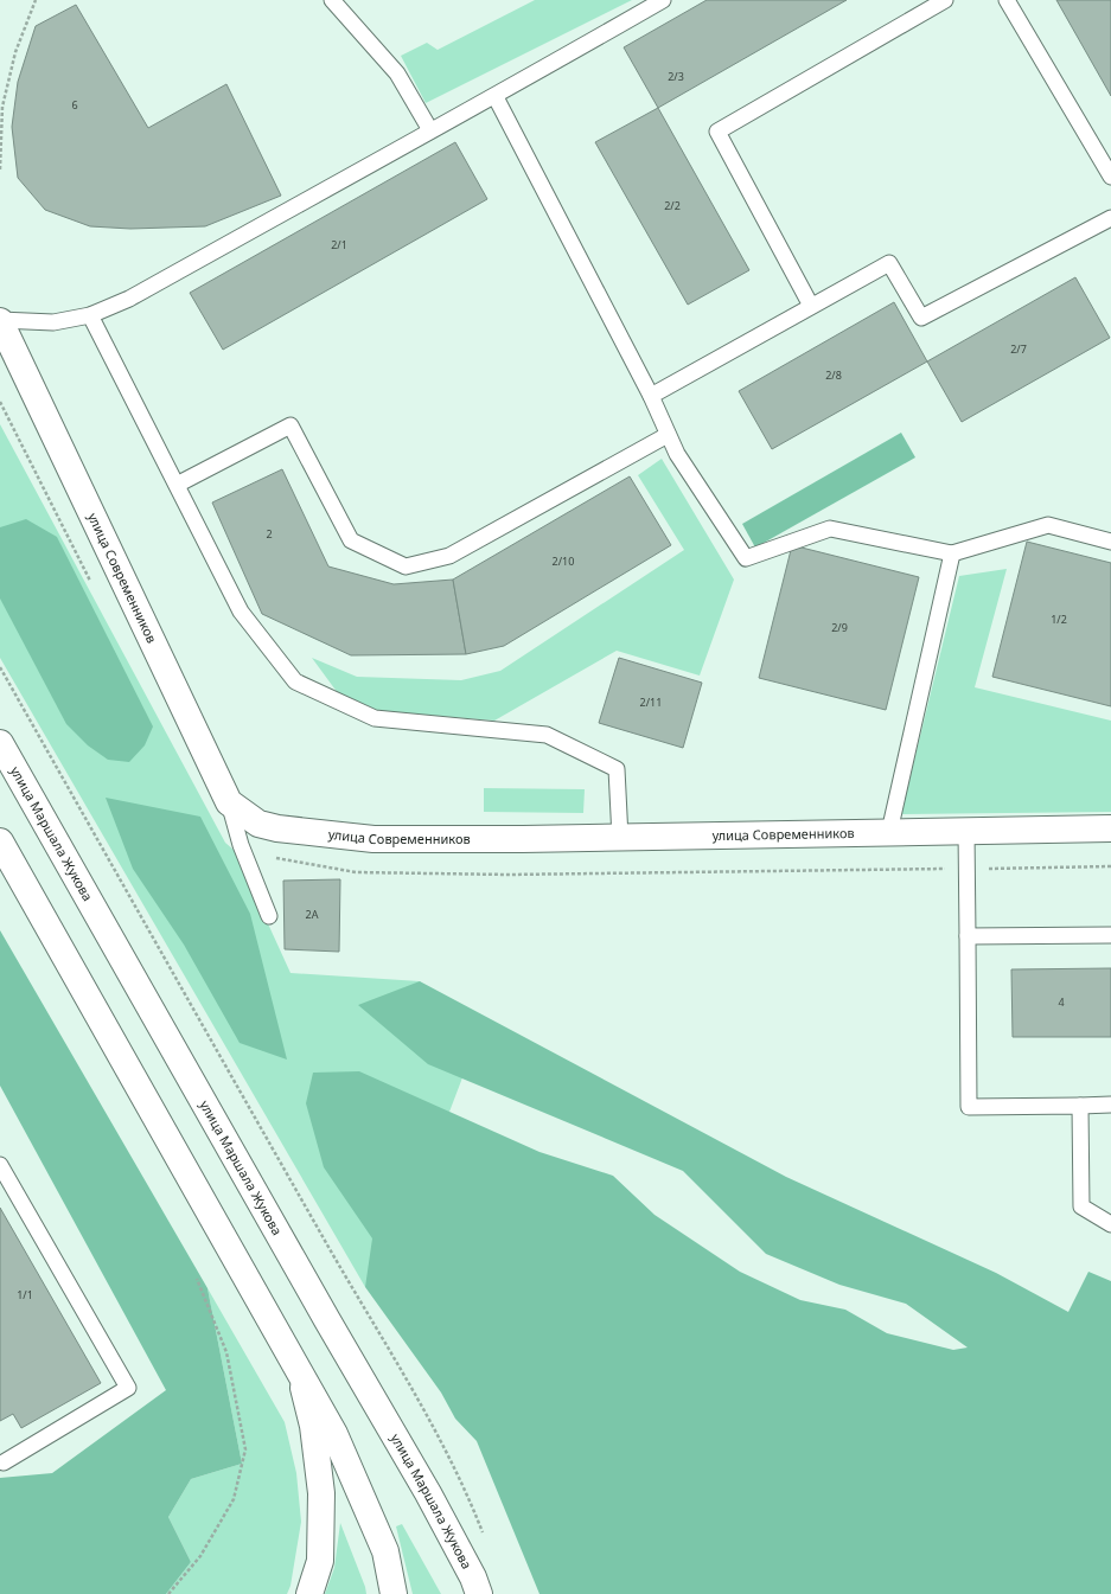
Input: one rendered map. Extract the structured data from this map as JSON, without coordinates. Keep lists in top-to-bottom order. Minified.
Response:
{"streets":{"main road":["улица Современников","улица Маршала Жукова"]},"house_numbers":["2/3","6","2/2","2/1","2/7","2/8","2","2/10","1/2","2/9","2/11","2А","4","1/1"]}
